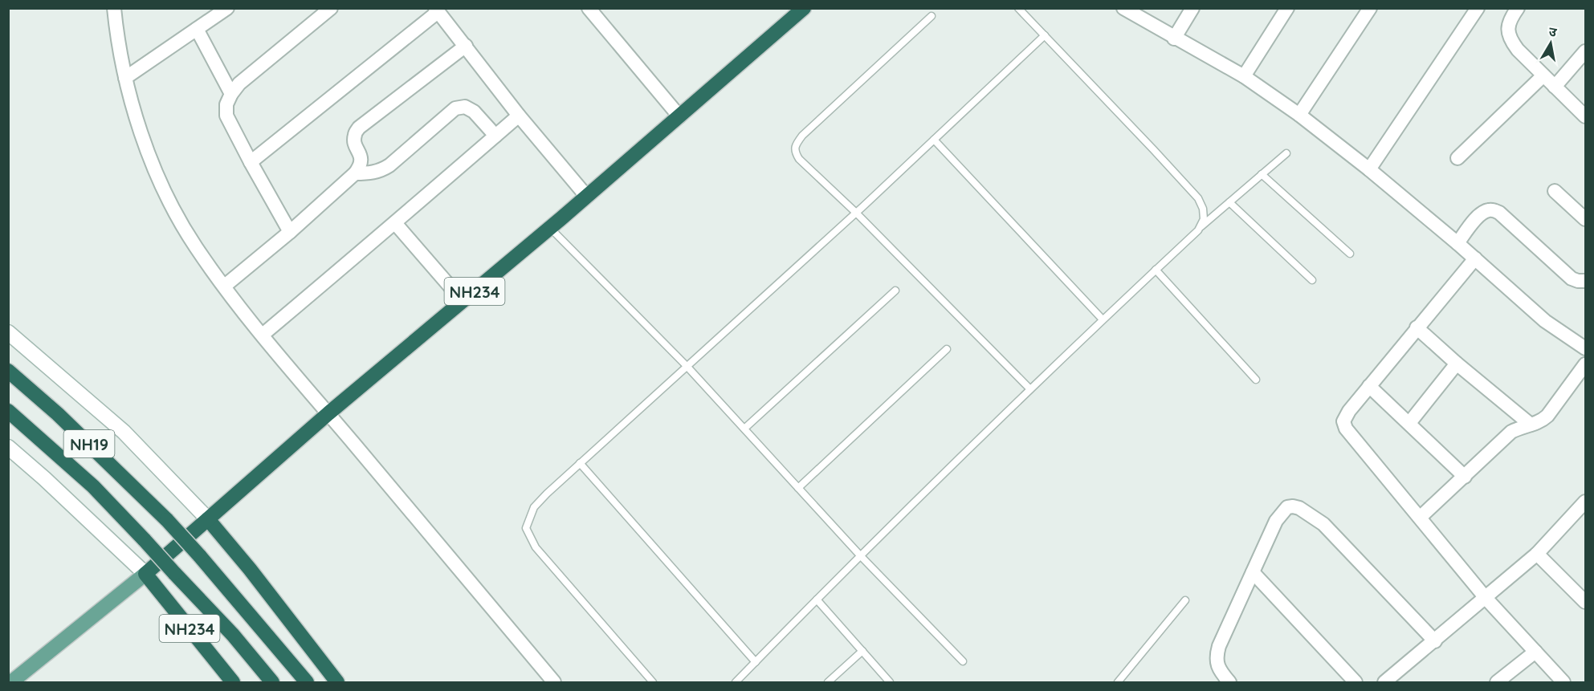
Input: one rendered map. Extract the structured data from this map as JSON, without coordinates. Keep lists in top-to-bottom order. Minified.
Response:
{"streets":{"highway":["NH234","NH19"]},"north":"top"}
